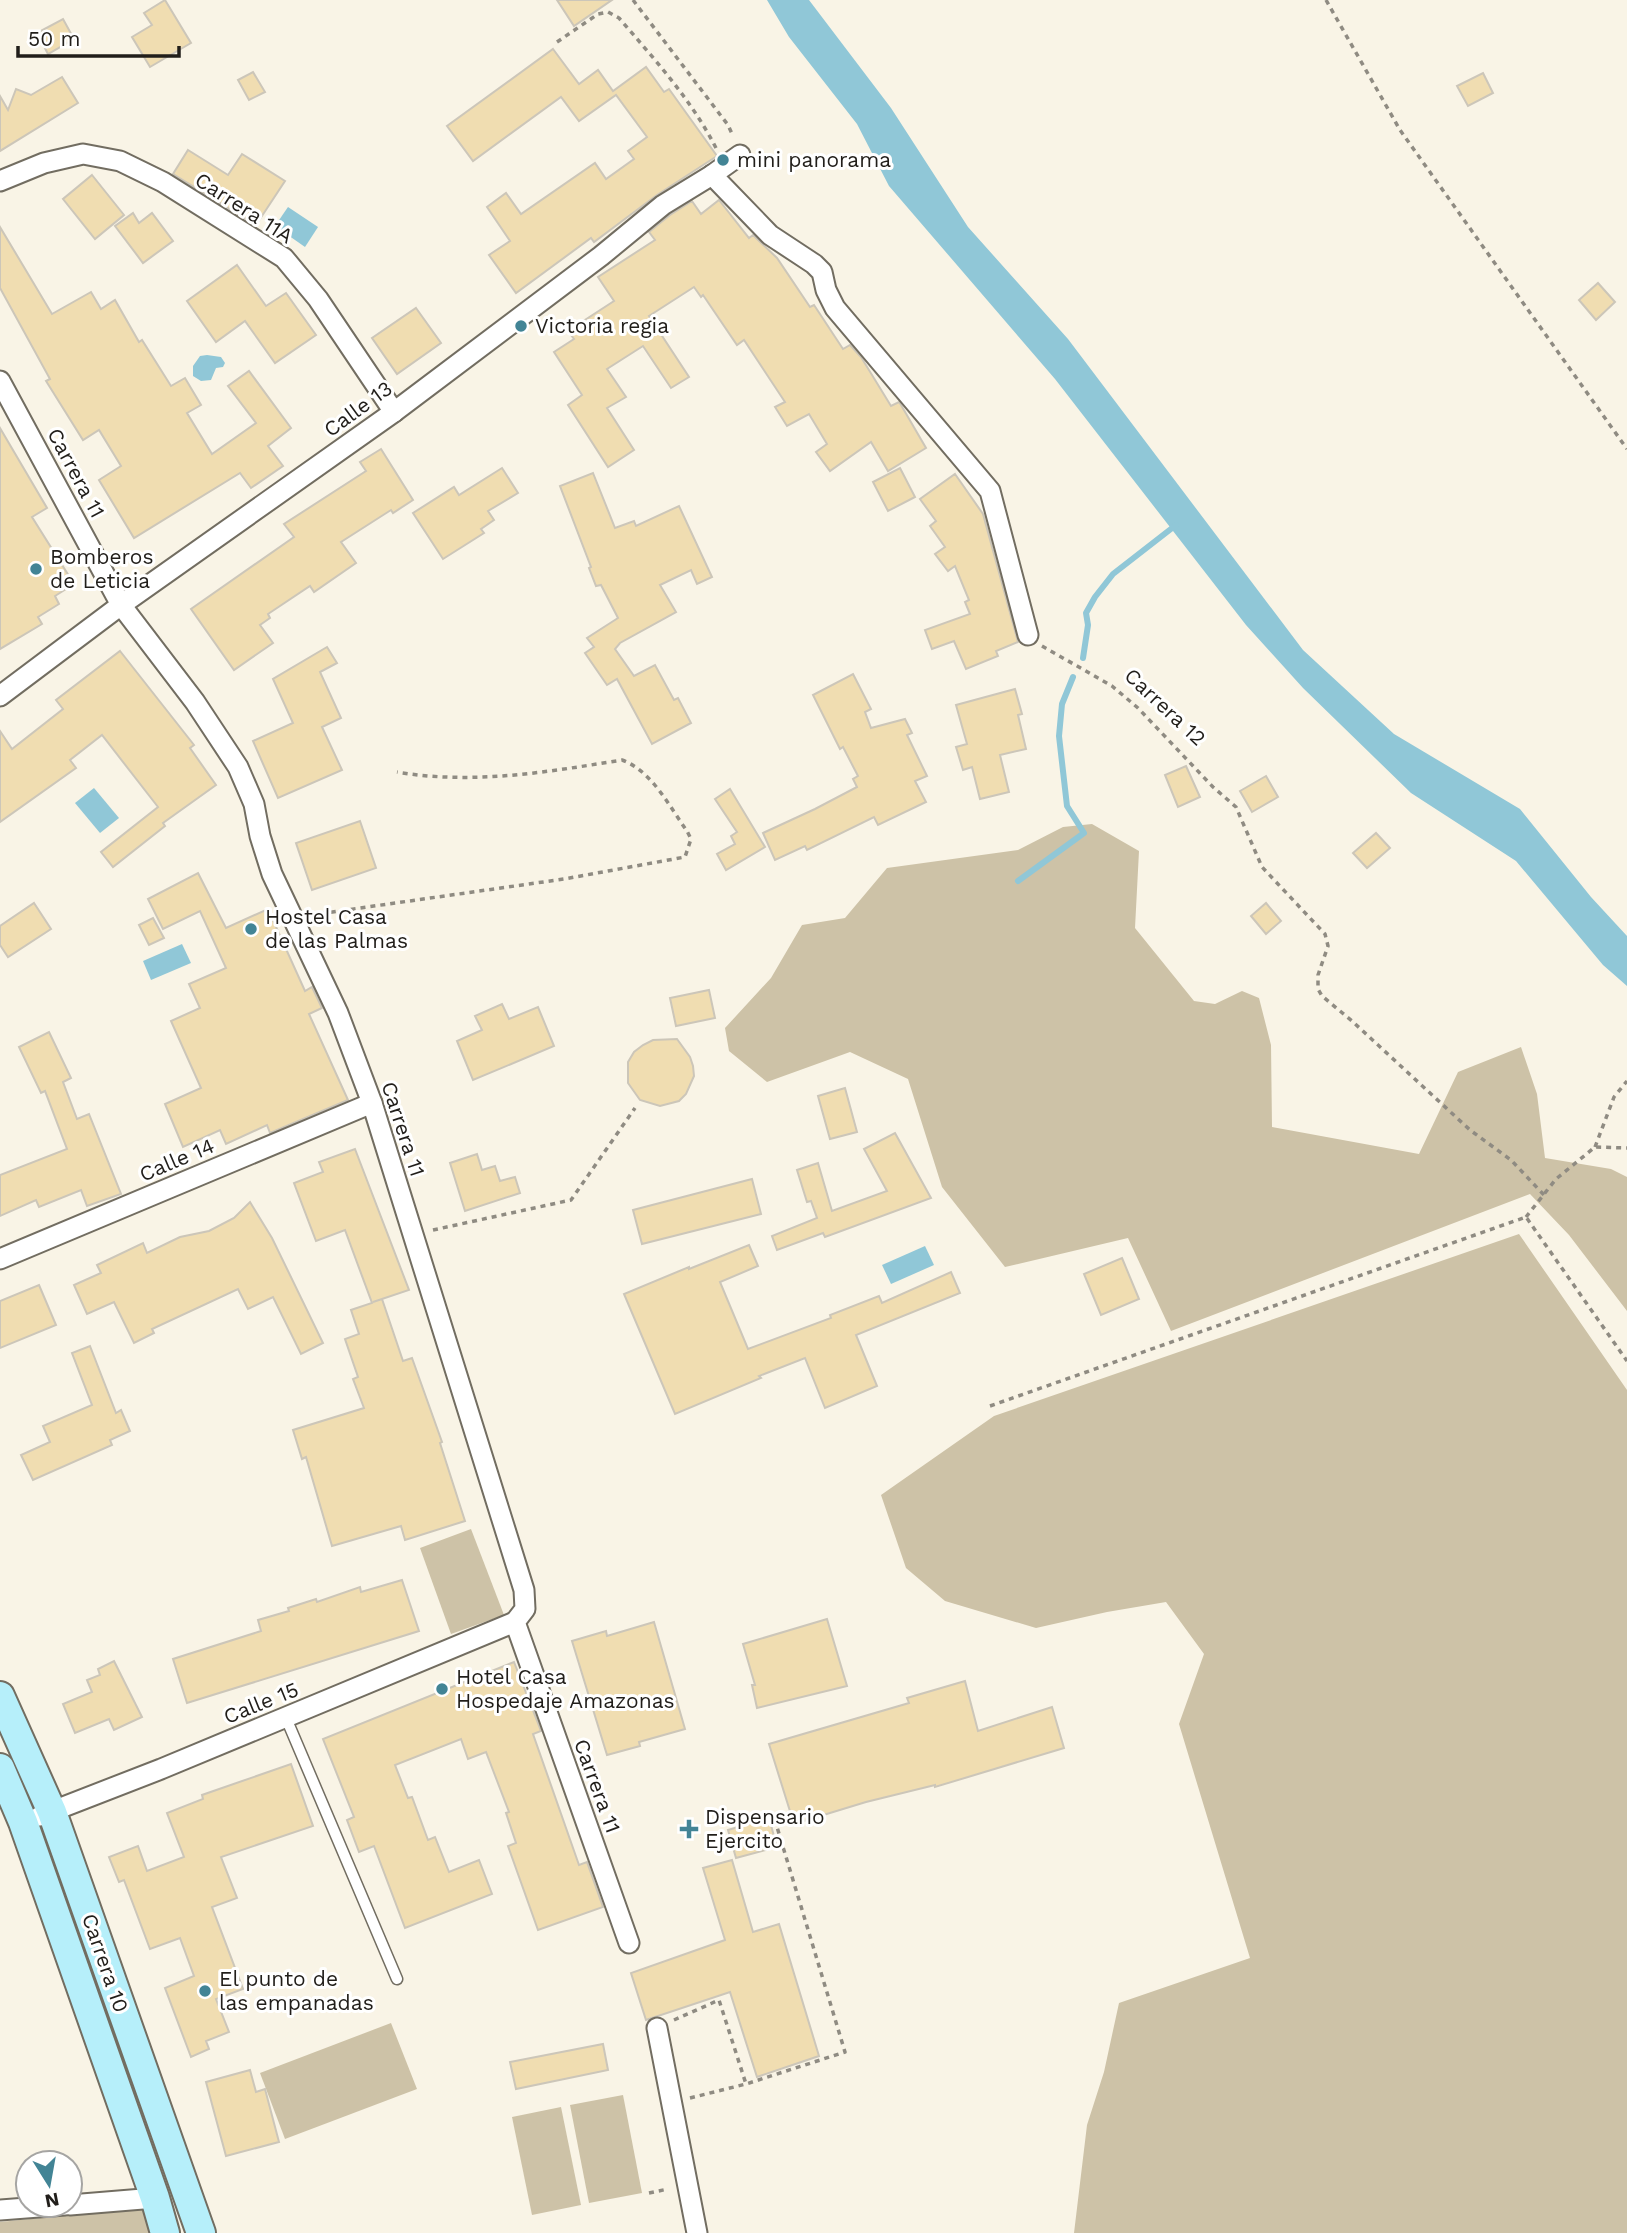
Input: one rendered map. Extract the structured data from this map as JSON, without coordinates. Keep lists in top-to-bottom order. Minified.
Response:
{"streets":{"main road":["Carrera 10"],"street":["Carrera 11A","Calle 13","Carrera 11","Calle 14","Calle 15"],"path":["Carrera 12"]},"crossings":[["Carrera 11A","Calle 13"],["Calle 13","Carrera 11"],["Carrera 11","Calle 14"],["Carrera 11","Calle 15"],["Calle 15","Carrera 10"]],"places":{"other":["mini panorama","Victoria regia","Bomberos de Leticia","Hostel Casa de las Palmas","Hotel Casa Hospedaje Amazonas","El punto de las empanadas"],"health":["Dispensario Ejercito"]},"scale_bar":"50 m","north":"bottom"}
